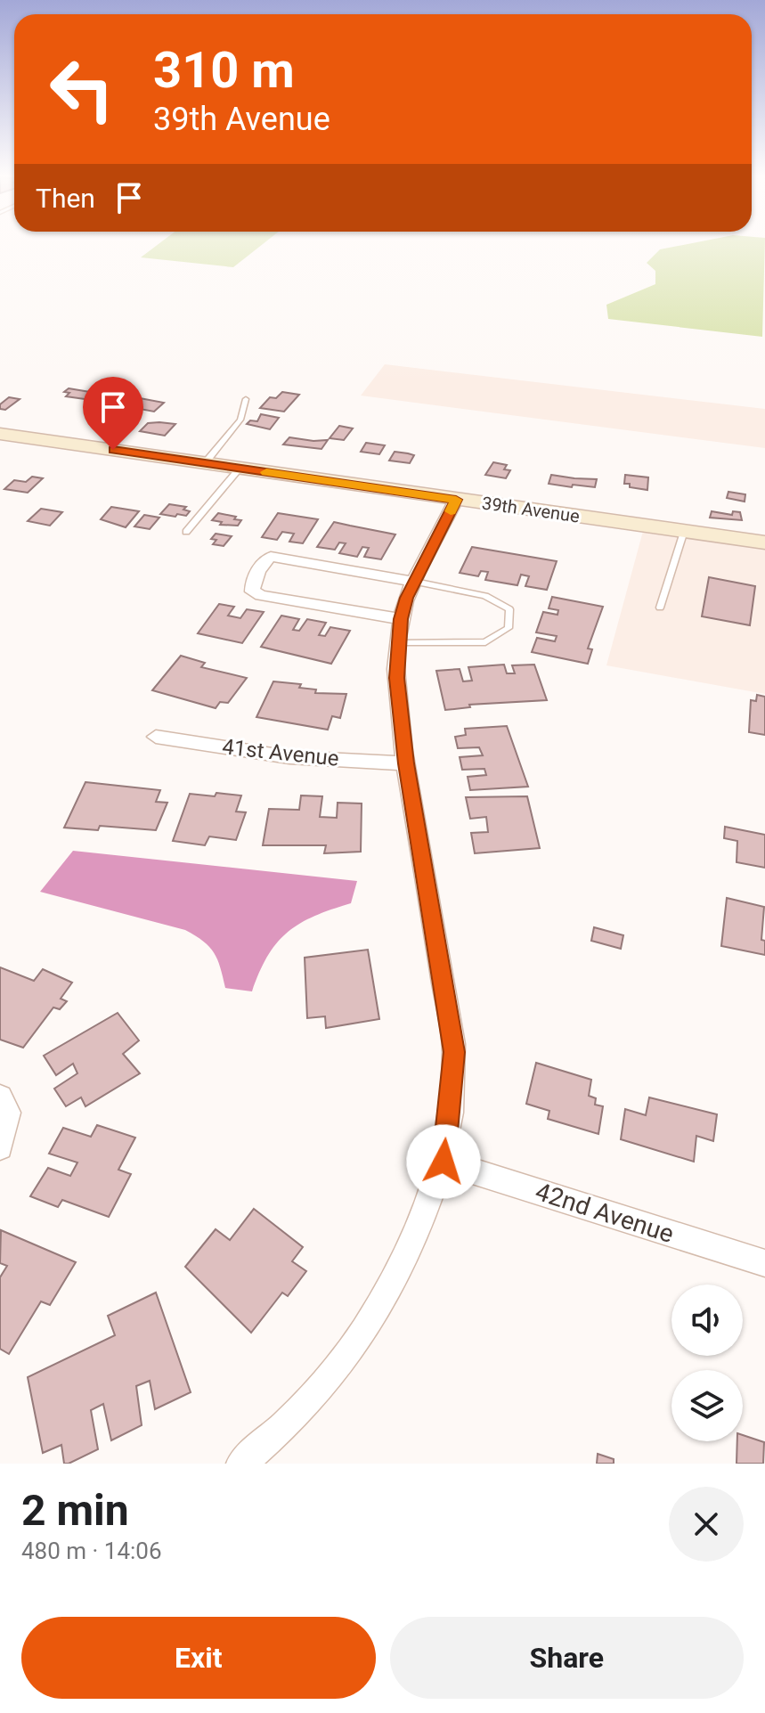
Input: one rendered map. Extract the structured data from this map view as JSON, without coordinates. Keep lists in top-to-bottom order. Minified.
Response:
{"streets":{"main road":["39th Avenue"],"street":["41st Avenue","42nd Avenue"]},"page":{"turn":["310 m","39th Avenue"],"then":"Then","heading":["2 min","480 m · 14:06"],"buttons":["Exit","Share"]}}
